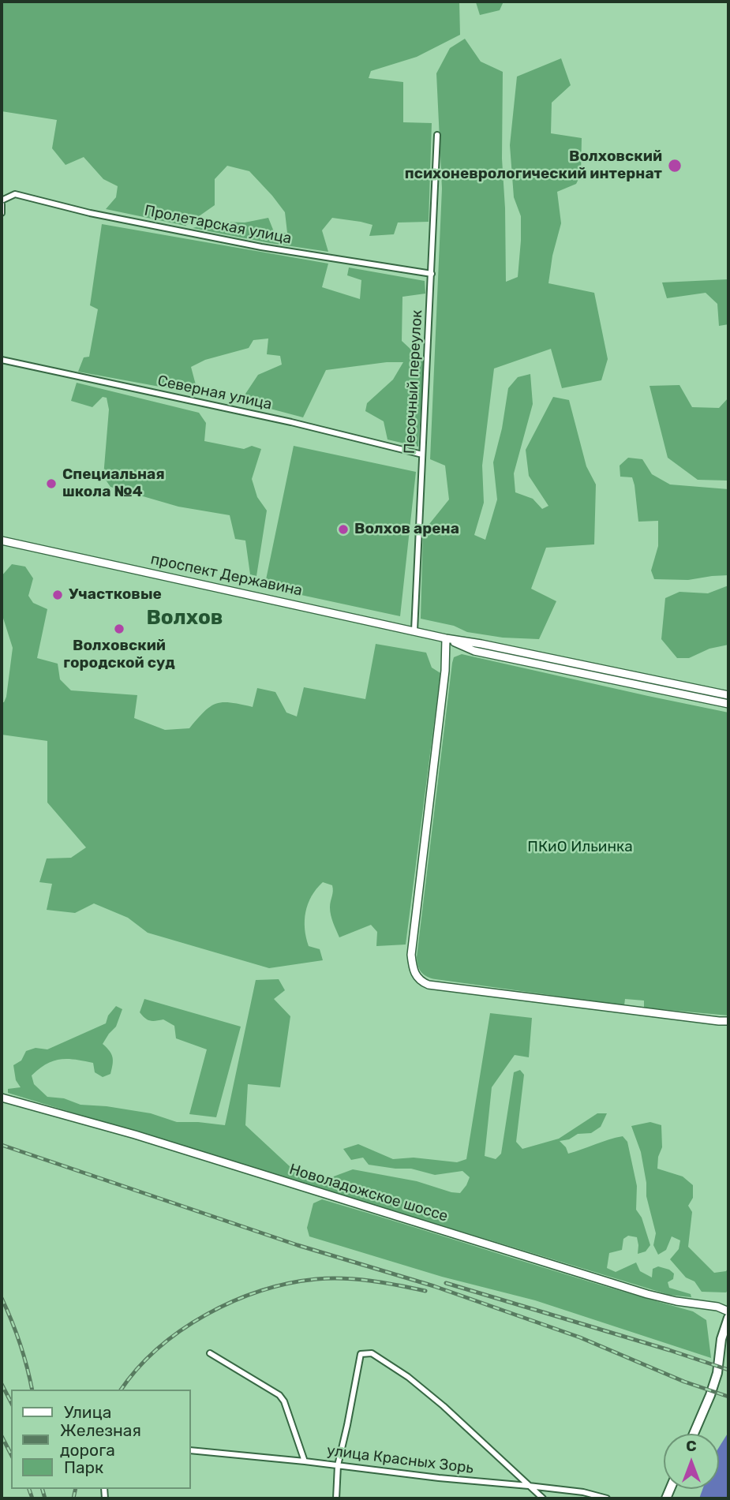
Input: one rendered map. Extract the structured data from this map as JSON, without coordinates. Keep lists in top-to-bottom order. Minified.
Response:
{"streets":{"main road":["проспект Державина","Новоладожское шоссе"],"street":["Пролетарская улица","Песочный переулок","Северная улица","улица Красных Зорь"]},"crossings":[["Пролетарская улица","Песочный переулок"],["Песочный переулок","Северная улица"],["Песочный переулок","проспект Державина"]],"districts":["Волхов"],"parks":["ПКиО Ильинка"],"places":["Волховский психоневрологический интернат","Специальная школа №4","Волхов арена","Участковые","Волховский городской суд"],"legend":["Улица","Железная дорога","Парк"],"north":"top"}
